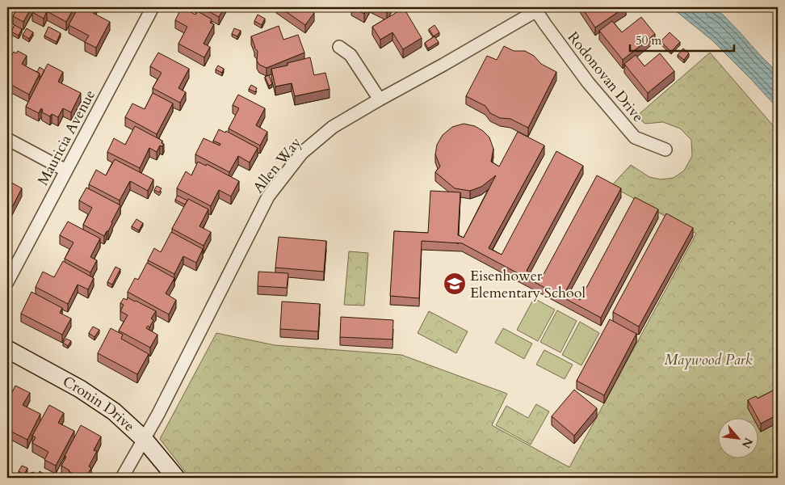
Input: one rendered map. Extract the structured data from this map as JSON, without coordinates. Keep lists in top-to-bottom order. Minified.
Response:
{"streets":{"street":["Rodonovan Drive","Mauricia Avenue","Allen Way","Cronin Drive"]},"crossings":[["Rodonovan Drive","Allen Way"],["Allen Way","Cronin Drive"]],"parks":["Maywood Park"],"places":{"school or university":["Eisenhower Elementary School"]},"scale_bar":"50 m","north":"bottom right"}
